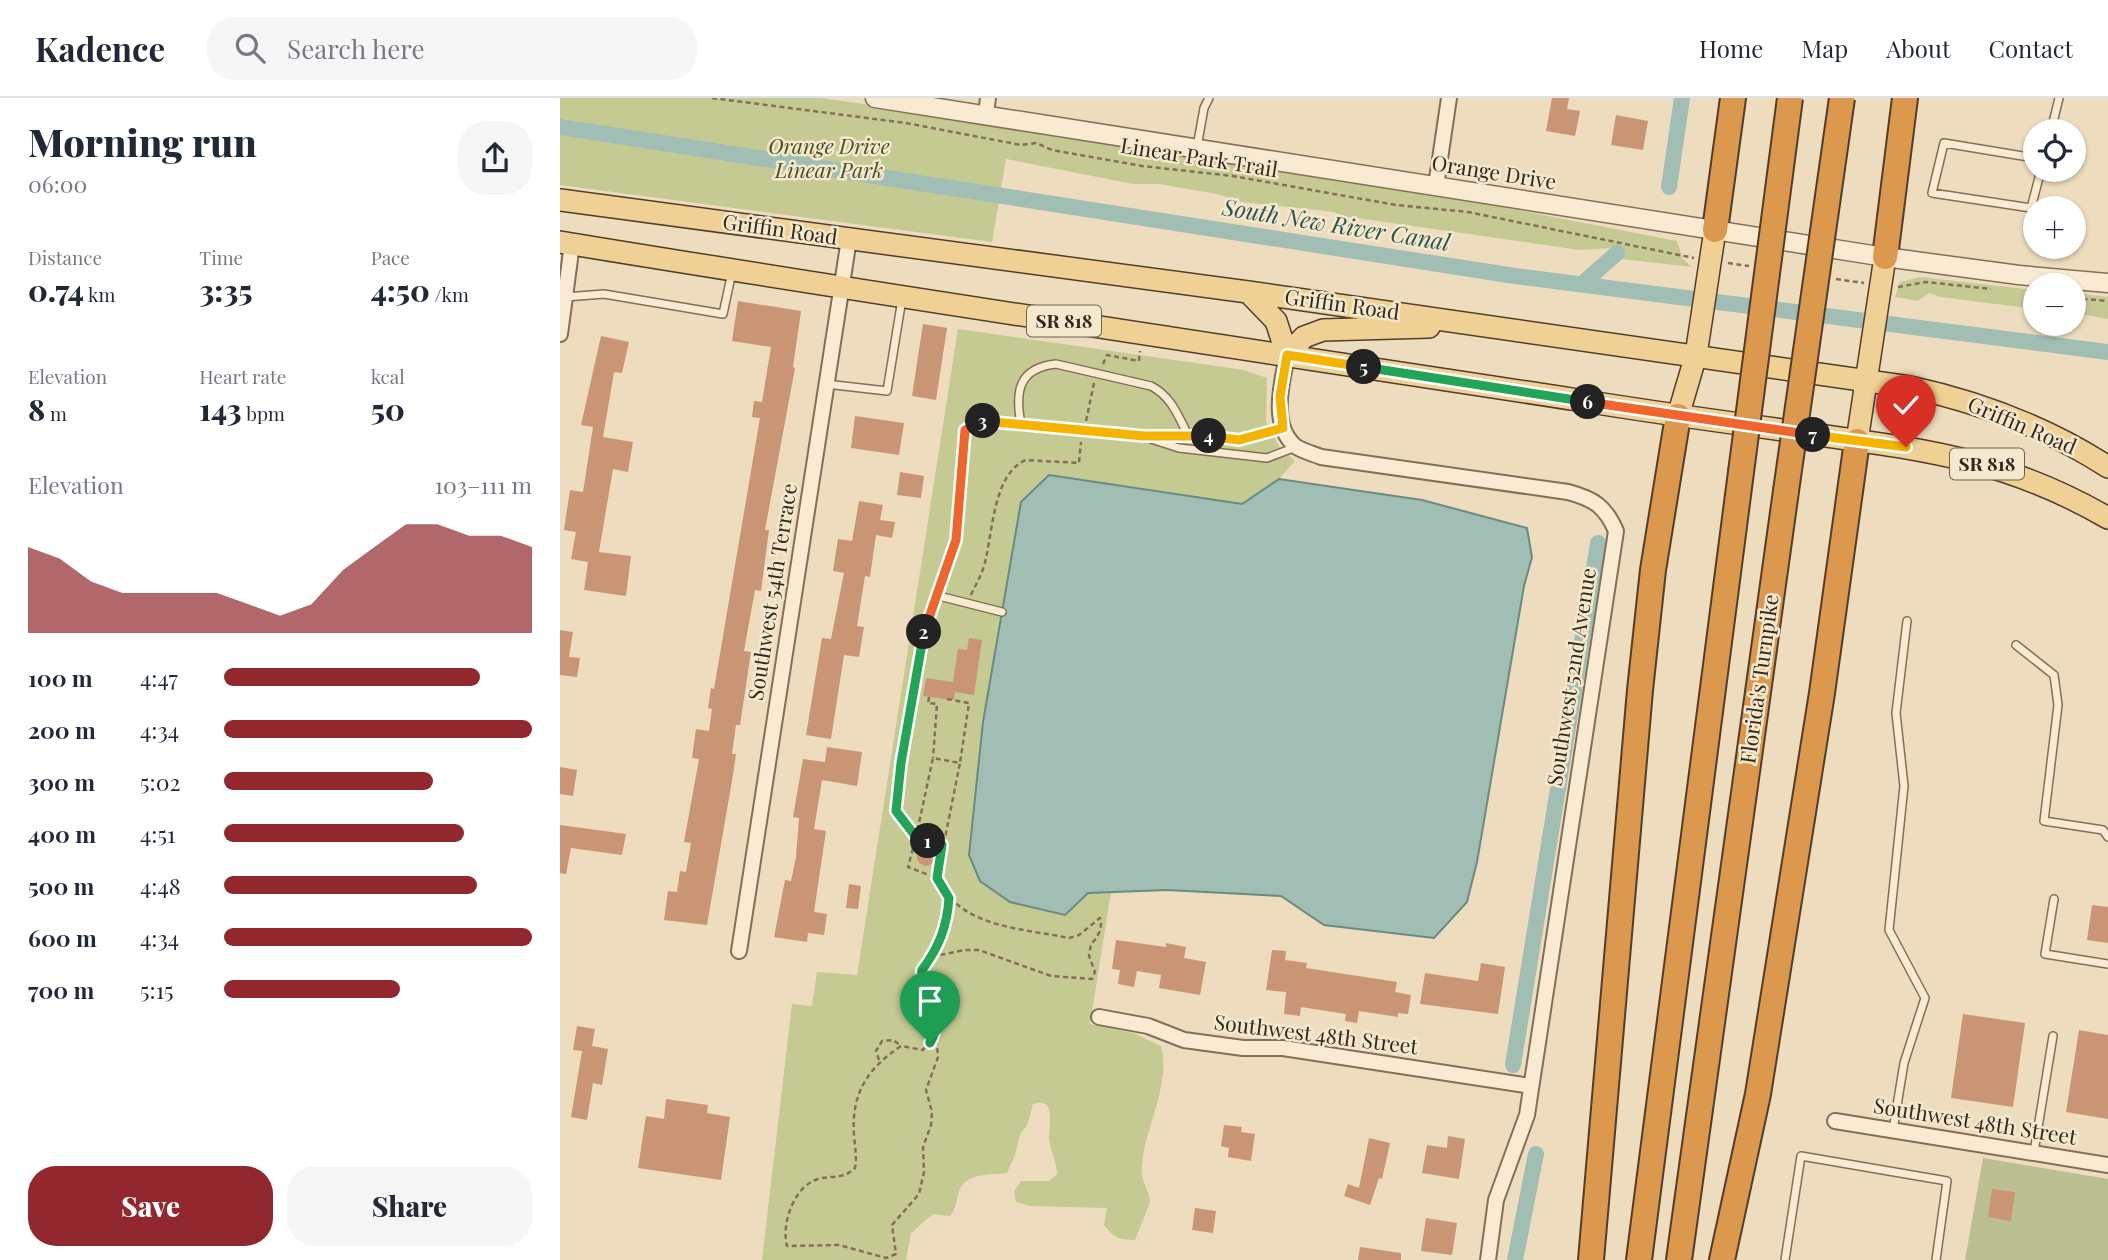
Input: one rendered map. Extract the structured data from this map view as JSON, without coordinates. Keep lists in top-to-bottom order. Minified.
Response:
{"streets":{"highway":["Florida's Turnpike"],"main road":["Griffin Road","SR 818"],"street":["Orange Drive","Southwest 54th Terrace","Southwest 52nd Avenue","Southwest 48th Street"],"path":["Linear Park Trail"]},"crossings":[["Griffin Road","Southwest 54th Terrace"],["SR 818","Southwest 54th Terrace"],["Southwest 52nd Avenue","Southwest 48th Street"]],"water":["South New River Canal"],"parks":["Orange Drive Linear Park"],"page":{"header":"Kadence","search":"Search here","nav":["Home","Map","About","Contact"],"heading":["Morning run","06:00"],"map_buttons":["+","−"],"stats":[["Distance","0.74 km"],["Time","3:35"],["Pace","4:50 /km"],["Elevation","8 m"],["Heart rate","143 bpm"],["kcal","50"]],"pins":["5","6","3","7","4","2","1"],"chart":["Elevation","103–111 m"],"list":[{"name":"100 m","note":"4:47"},{"name":"200 m","note":"4:34"},{"name":"300 m","note":"5:02"},{"name":"400 m","note":"4:51"},{"name":"500 m","note":"4:48"},{"name":"600 m","note":"4:34"},{"name":"700 m","note":"5:15"}],"buttons":["Save","Share"]}}
